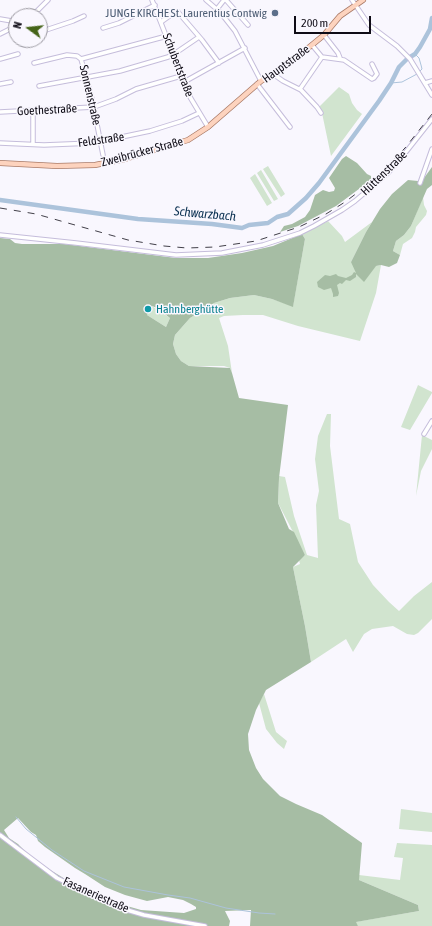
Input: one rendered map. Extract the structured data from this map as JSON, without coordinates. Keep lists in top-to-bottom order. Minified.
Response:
{"streets":{"main road":["Hauptstraße","Zweibrücker Straße"],"street":["Schubertstraße","Sonnenstraße","Goethestraße","Feldstraße","Hüttenstraße","Fasaneriestraße"]},"crossings":[["Hauptstraße","Schubertstraße"],["Hauptstraße","Zweibrücker Straße"],["Schubertstraße","Goethestraße"],["Schubertstraße","Feldstraße"],["Schubertstraße","Zweibrücker Straße"],["Sonnenstraße","Goethestraße"],["Sonnenstraße","Feldstraße"]],"water":["Schwarzbach"],"places":["JUNGE KIRCHE St. Laurentius Contwig","Hahnberghütte"],"scale_bar":"200 m","north":"left"}
